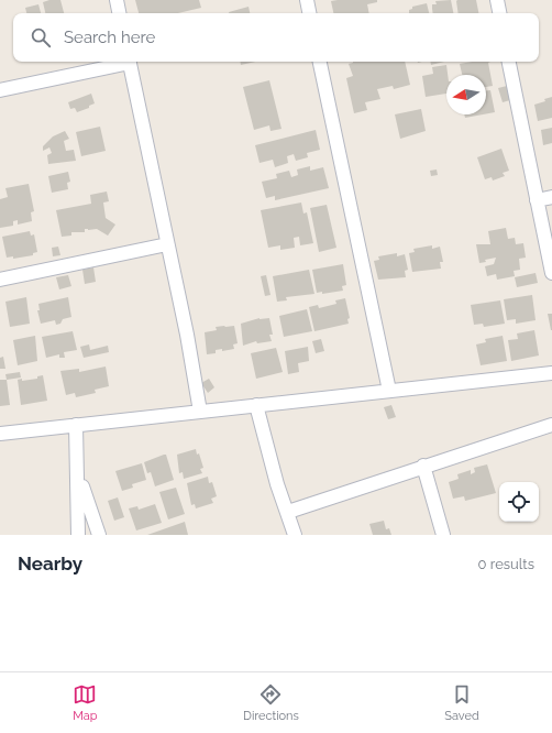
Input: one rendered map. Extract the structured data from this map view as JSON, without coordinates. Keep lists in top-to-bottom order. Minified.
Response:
{"north":"left","page":{"search":"Search here","heading":["Nearby","0 results"],"nav":["Map","Directions","Saved"]}}
